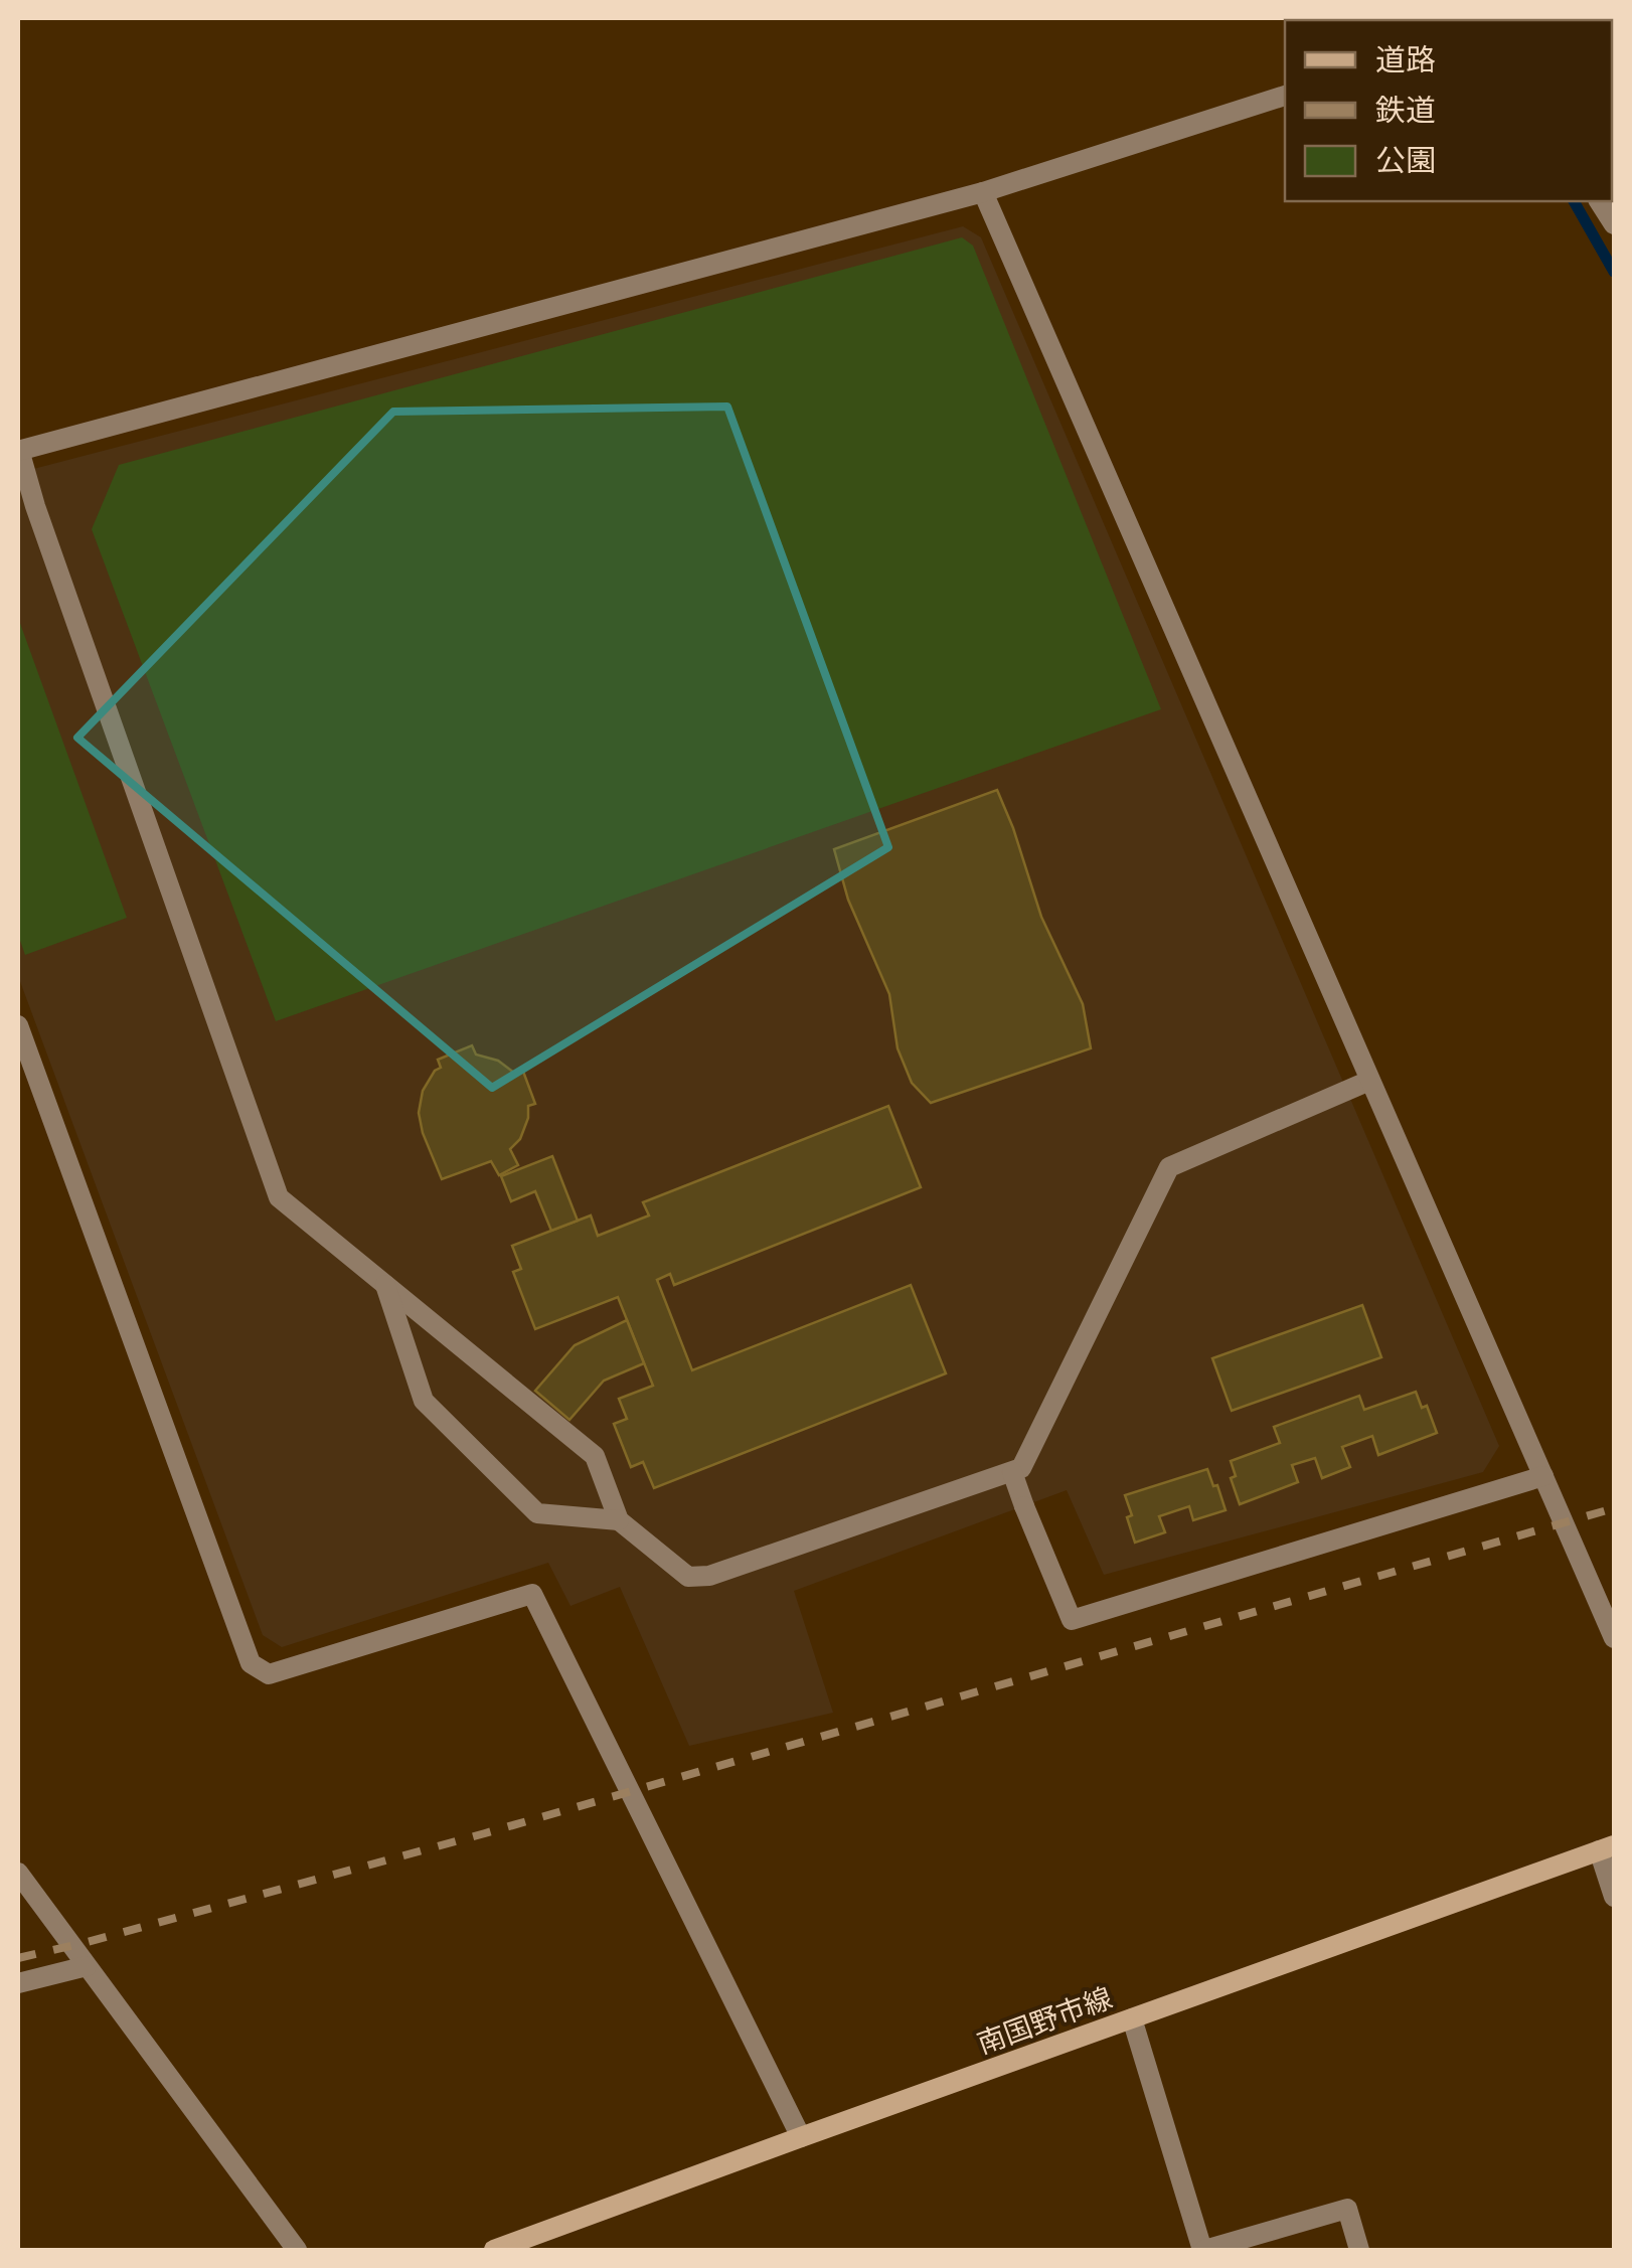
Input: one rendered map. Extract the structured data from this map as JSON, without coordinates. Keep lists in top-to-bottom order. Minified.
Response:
{"streets":{"main road":["南国野市線"]},"legend":["道路","鉄道","公園"]}
